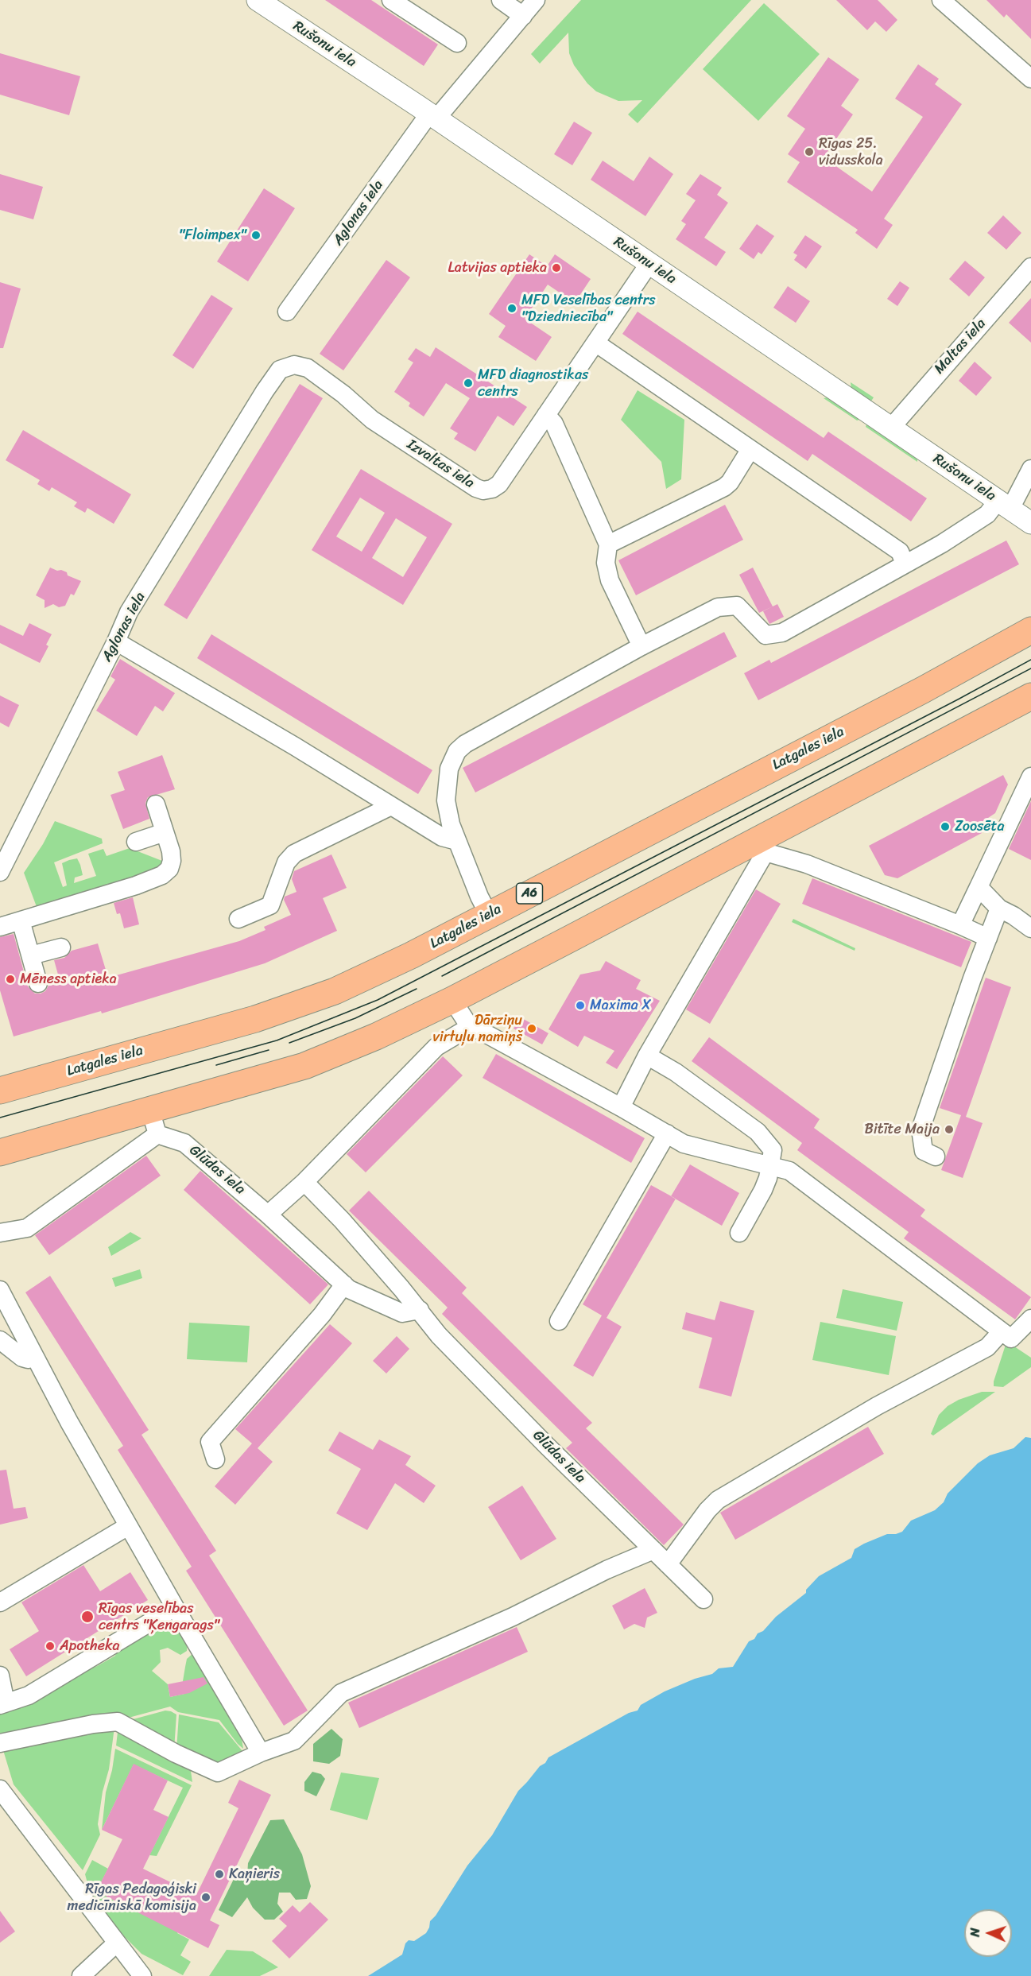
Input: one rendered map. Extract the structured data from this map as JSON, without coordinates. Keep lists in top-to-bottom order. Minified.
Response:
{"streets":{"highway":["Latgales iela","A6"],"street":["Rušonu iela","Aglonas iela","Maltas iela","Izvaltas iela","Glūdas iela"]},"crossings":[["Rušonu iela","Aglonas iela"],["Rušonu iela","Maltas iela"],["Rušonu iela","Izvaltas iela"],["Aglonas iela","Izvaltas iela"]],"places":["Rīgas 25. vidusskola","\"Floimpex\"","Latvijas aptieka","MFD Veselības centrs \"Dziedniecība\"","MFD diagnostikas centrs","Zoosēta","Mēness aptieka","Maxima X","Dārziņu virtuļu namiņš","Bitīte Maija","Rīgas veselības centrs \"Ķengarags\"","Apotheka","Kaņieris","Rīgas Pedagoģiski medicīniskā komisija"],"north":"left"}
